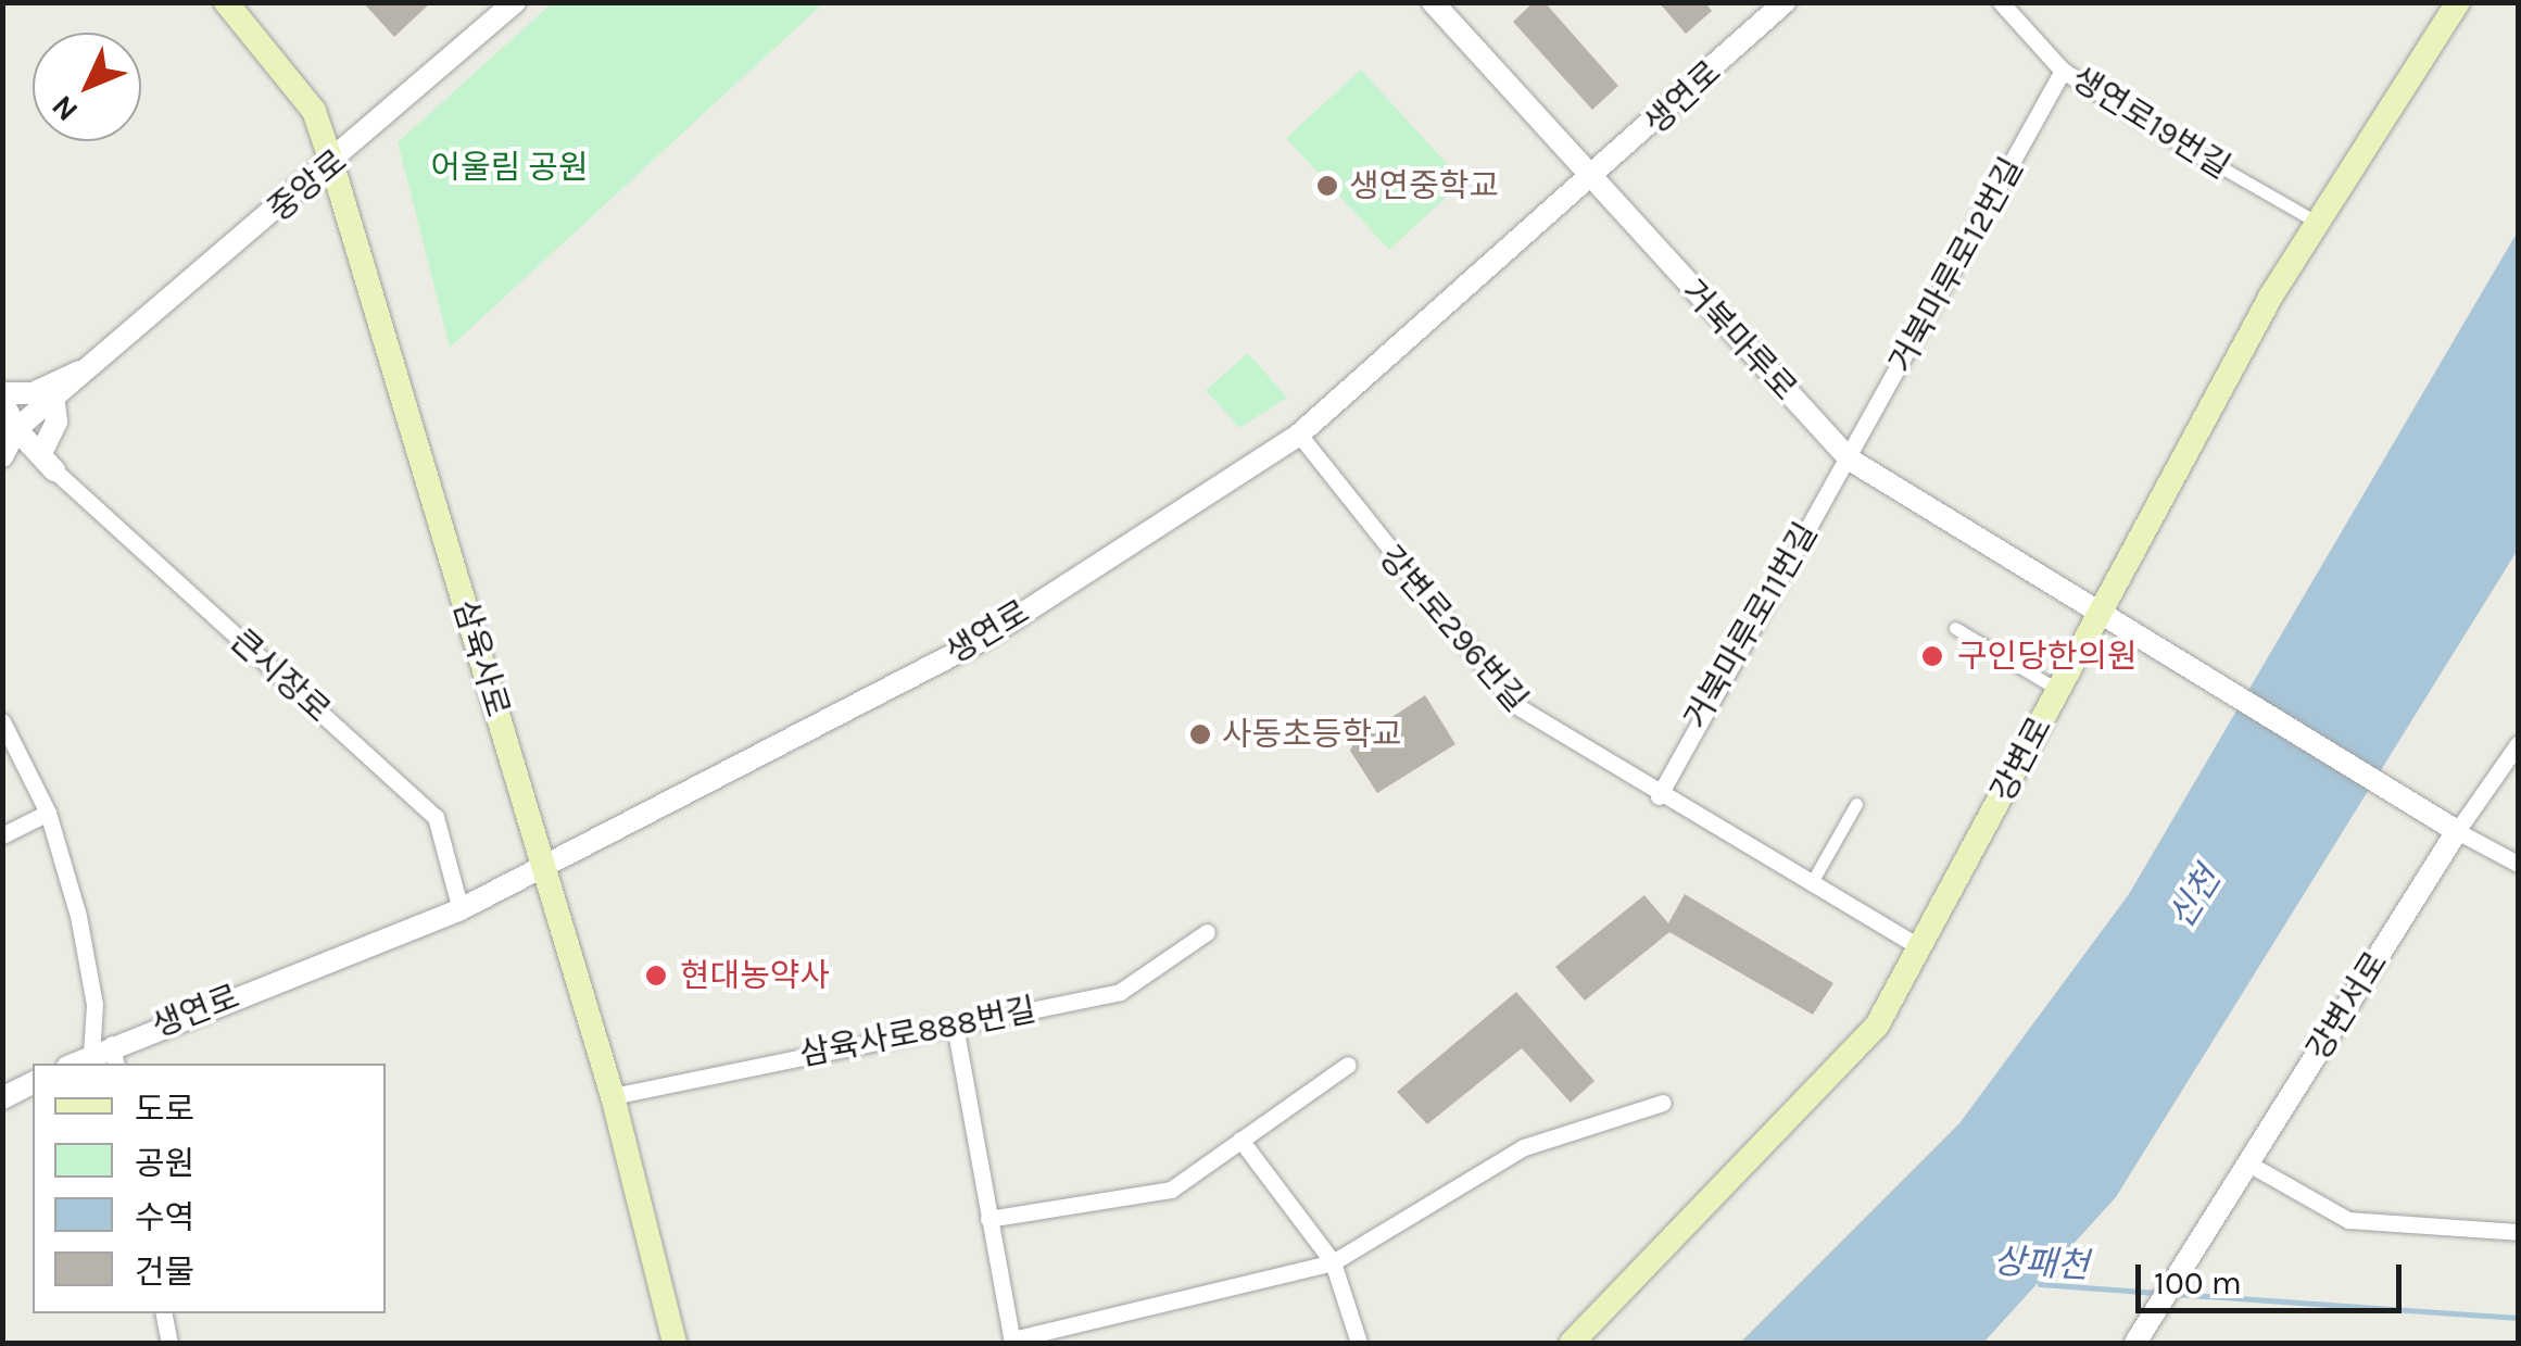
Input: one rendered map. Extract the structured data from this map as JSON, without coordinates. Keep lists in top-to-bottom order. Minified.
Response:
{"streets":{"main road":["삼육사로","강변로"],"street":["생연로","생연로19번길","중앙로","거북마루로12번길","거북마루로","거북마루로11번길","강변로296번길","큰시장로","강변서로","삼육사로888번길"]},"crossings":[["생연로","거북마루로"],["생연로","강변로296번길"],["생연로","삼육사로"],["생연로","큰시장로"],["생연로19번길","거북마루로12번길"],["생연로19번길","강변로"],["중앙로","삼육사로"],["거북마루로12번길","거북마루로"],["거북마루로12번길","거북마루로11번길"],["거북마루로","거북마루로11번길"],["거북마루로","강변로"],["거북마루로","강변서로"],["거북마루로11번길","강변로296번길"],["강변로296번길","강변로"],["삼육사로","삼육사로888번길"]],"water":["신천","상패천"],"parks":["어울림 공원"],"places":["생연중학교","구인당한의원","사동초등학교","현대농약사"],"legend":["도로","공원","수역","건물"],"scale_bar":"100 m","north":"bottom left"}
